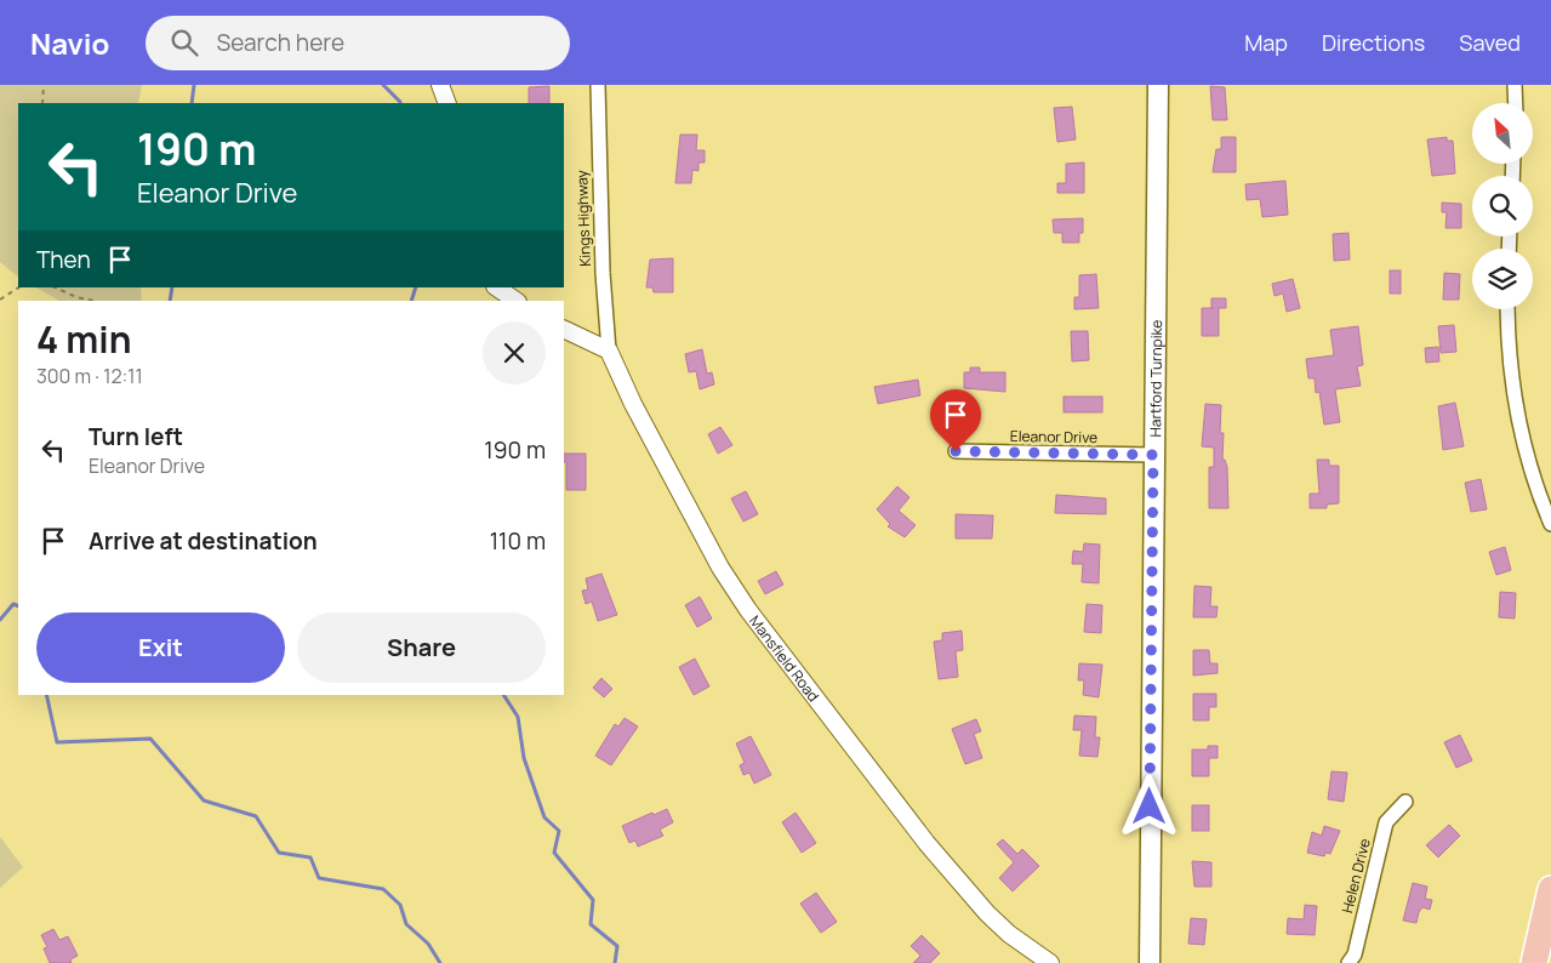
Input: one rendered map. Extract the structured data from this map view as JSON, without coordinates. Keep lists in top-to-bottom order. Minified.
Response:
{"streets":{"main road":["Hartford Turnpike"],"street":["Kings Highway","Eleanor Drive","Mansfield Road","Helen Drive"]},"crossings":[["Kings Highway","Mansfield Road"],["Hartford Turnpike","Eleanor Drive"]],"north":"top left","page":{"header":"Navio","search":"Search here","nav":["Map","Directions","Saved"],"turn":["190 m","Eleanor Drive"],"then":"Then","heading":["4 min","300 m · 12:11"],"list":[{"name":"Turn left","note":"Eleanor Drive","value":"190 m"},{"name":"Arrive at destination","value":"110 m"}],"buttons":["Exit","Share"]}}
